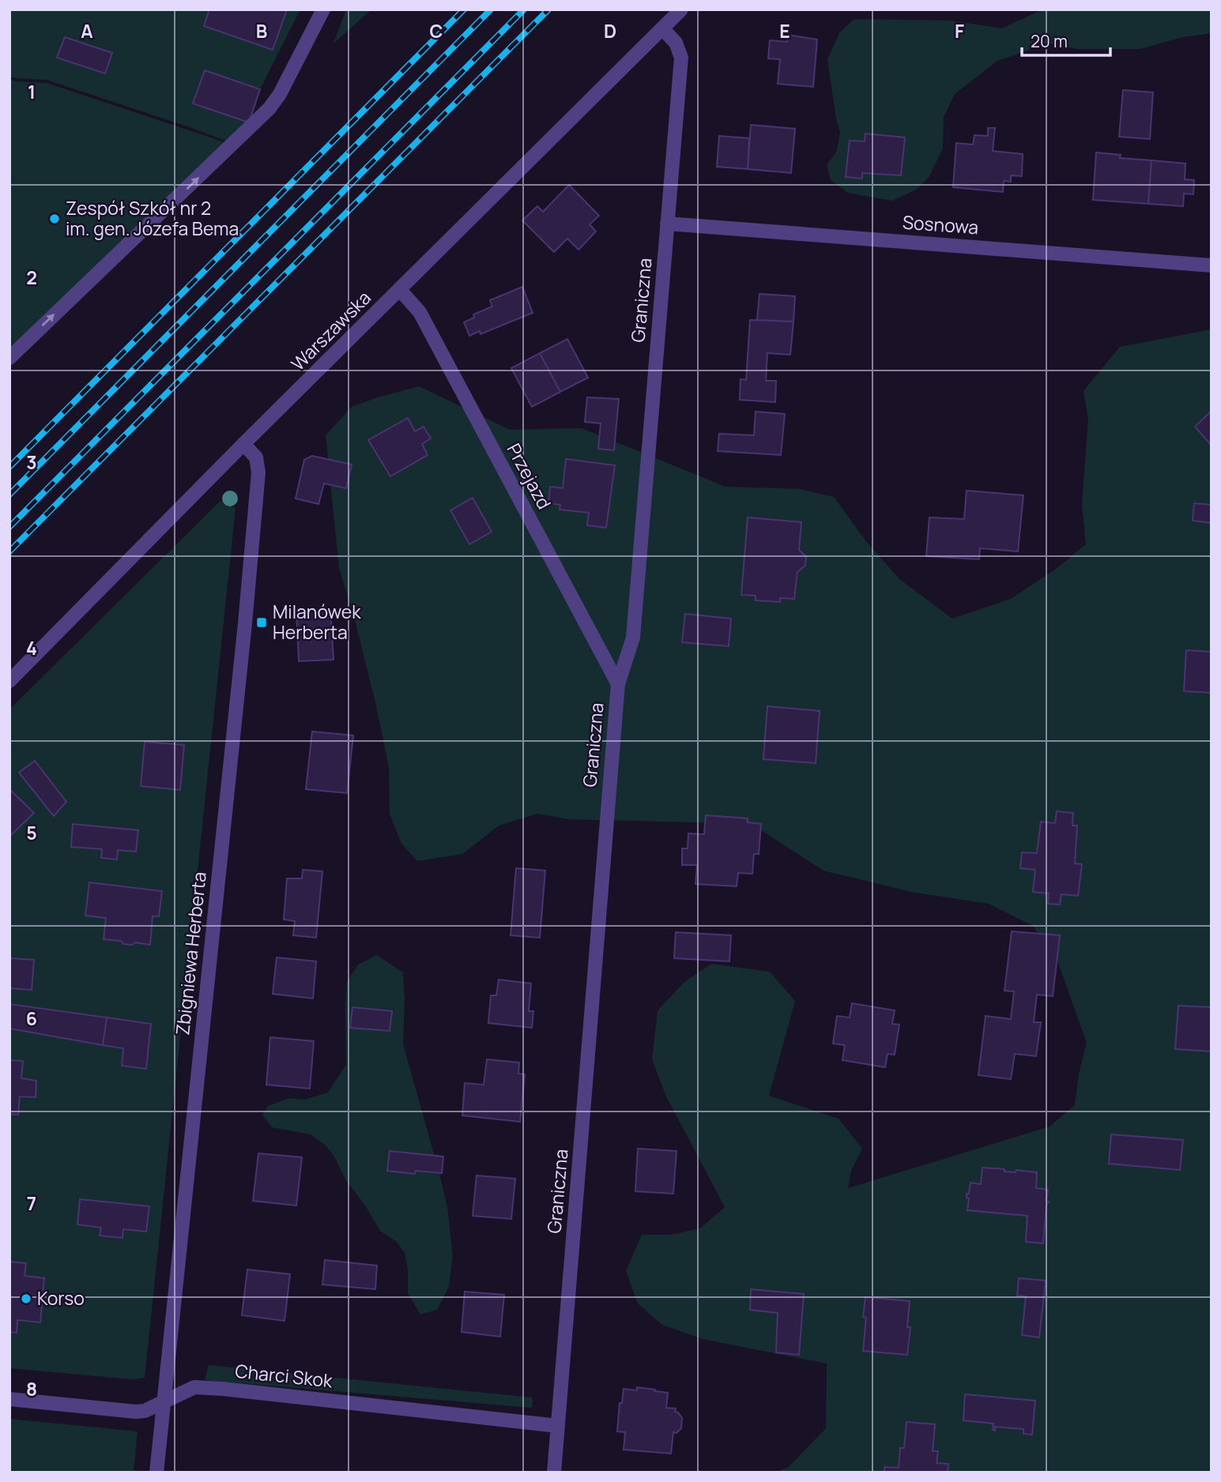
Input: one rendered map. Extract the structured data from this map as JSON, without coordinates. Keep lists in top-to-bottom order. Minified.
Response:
{"streets":{"street":["Sosnowa","Graniczna","Warszawska","Przejazd","Zbigniewa Herberta","Charci Skok"]},"crossings":[["Sosnowa","Graniczna"],["Graniczna","Warszawska"],["Graniczna","Przejazd"],["Graniczna","Charci Skok"],["Warszawska","Przejazd"],["Warszawska","Zbigniewa Herberta"],["Zbigniewa Herberta","Charci Skok"]],"places":{"other":["Zespół Szkół nr 2 im. gen. Józefa Bema","Korso"],"transit":["Milanówek Herberta"]},"scale_bar":"20 m","grid":{"columns":["A","B","C","D","E","F"],"rows":["1","2","3","4","5","6","7","8"]}}
